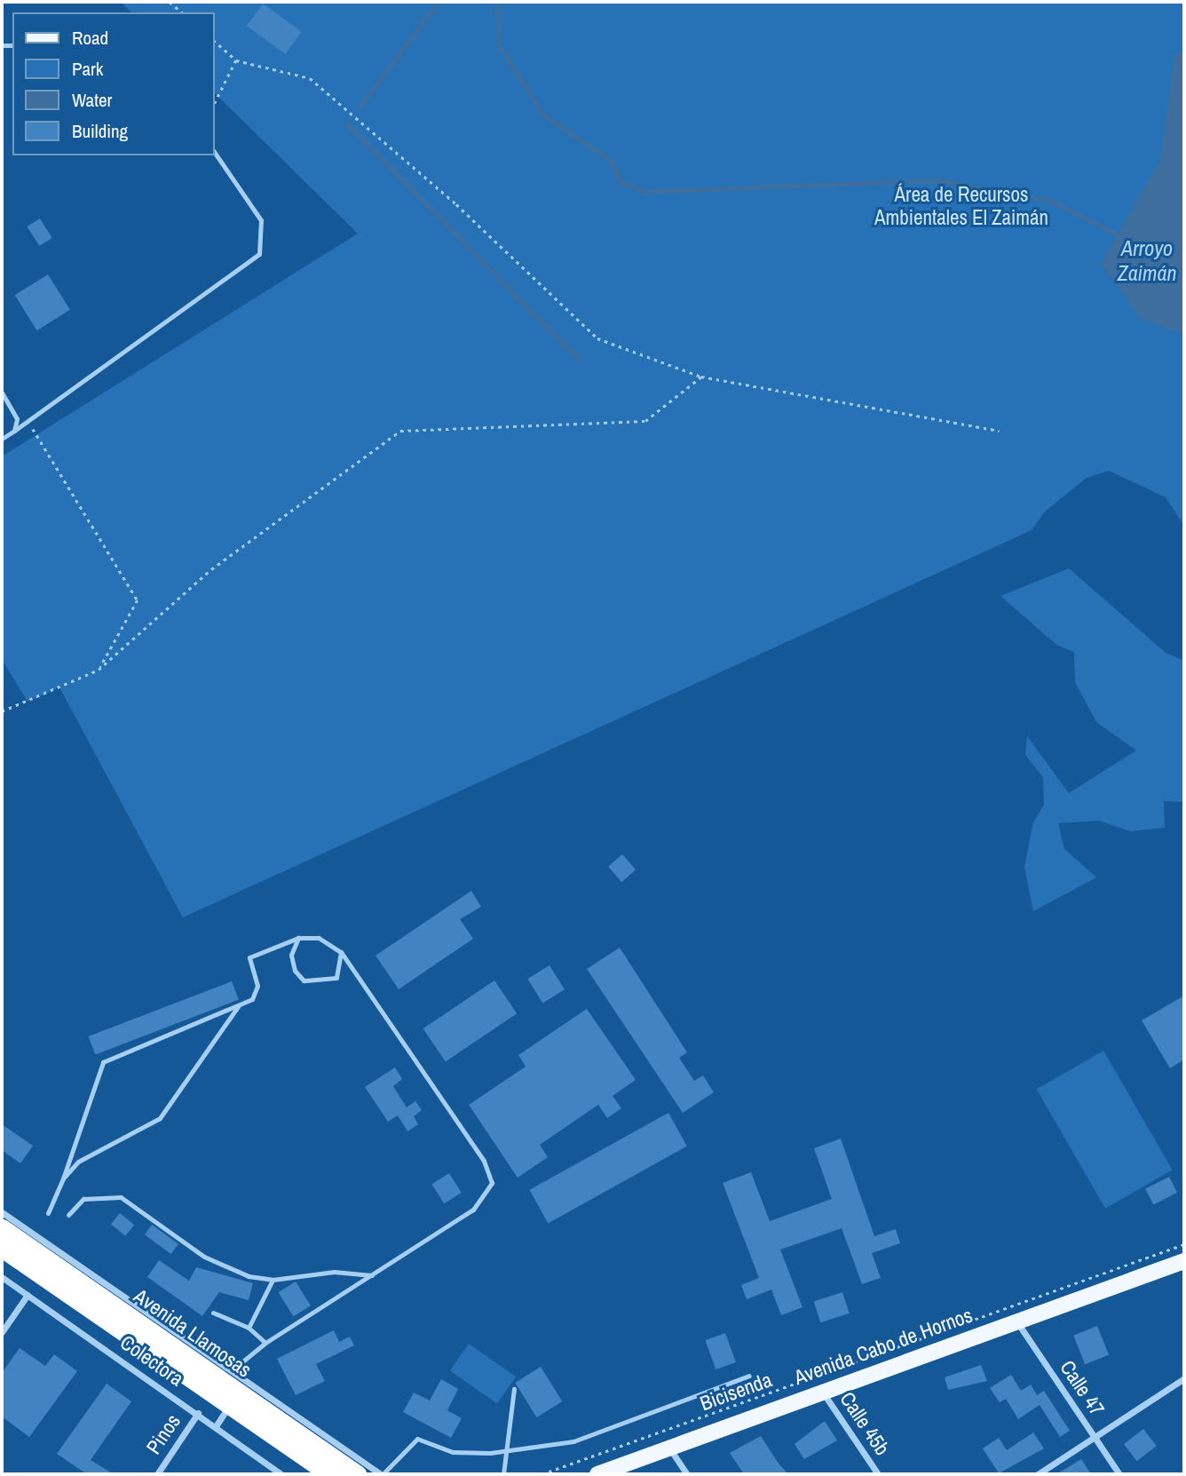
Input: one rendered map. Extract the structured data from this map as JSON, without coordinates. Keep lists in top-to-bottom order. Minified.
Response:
{"streets":{"highway":["Avenida Llamosas"],"main road":["Avenida Cabo de Hornos"],"street":["Colectora","Calle 47","Calle 45b","Pinos"],"path":["Bicisenda"]},"crossings":[["Avenida Llamosas","Colectora"],["Avenida Cabo de Hornos","Calle 47"],["Avenida Cabo de Hornos","Calle 45b"],["Colectora","Pinos"]],"water":["Arroyo Zaimán"],"parks":["Área de Recursos Ambientales El Zaimán"],"legend":["Road","Park","Water","Building"]}
